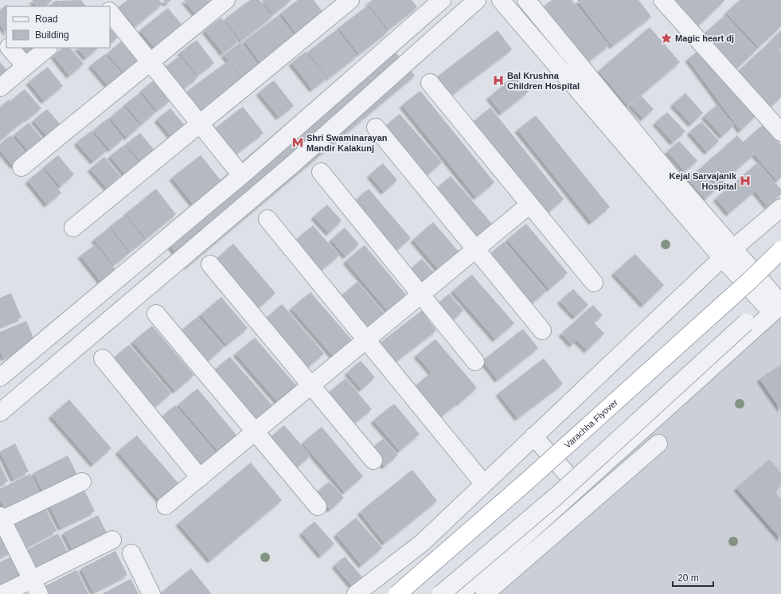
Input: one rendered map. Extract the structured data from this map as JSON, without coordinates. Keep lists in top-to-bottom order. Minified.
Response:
{"streets":{"main road":["Varachha Flyover"]},"places":{"place":["Magic heart dj"],"hospital":["Bal Krushna Children Hospital","Kejal Sarvajanik Hospital"],"metro station":["Shri Swaminarayan Mandir Kalakunj"]},"legend":["Road","Building"],"scale_bar":"20 m"}
